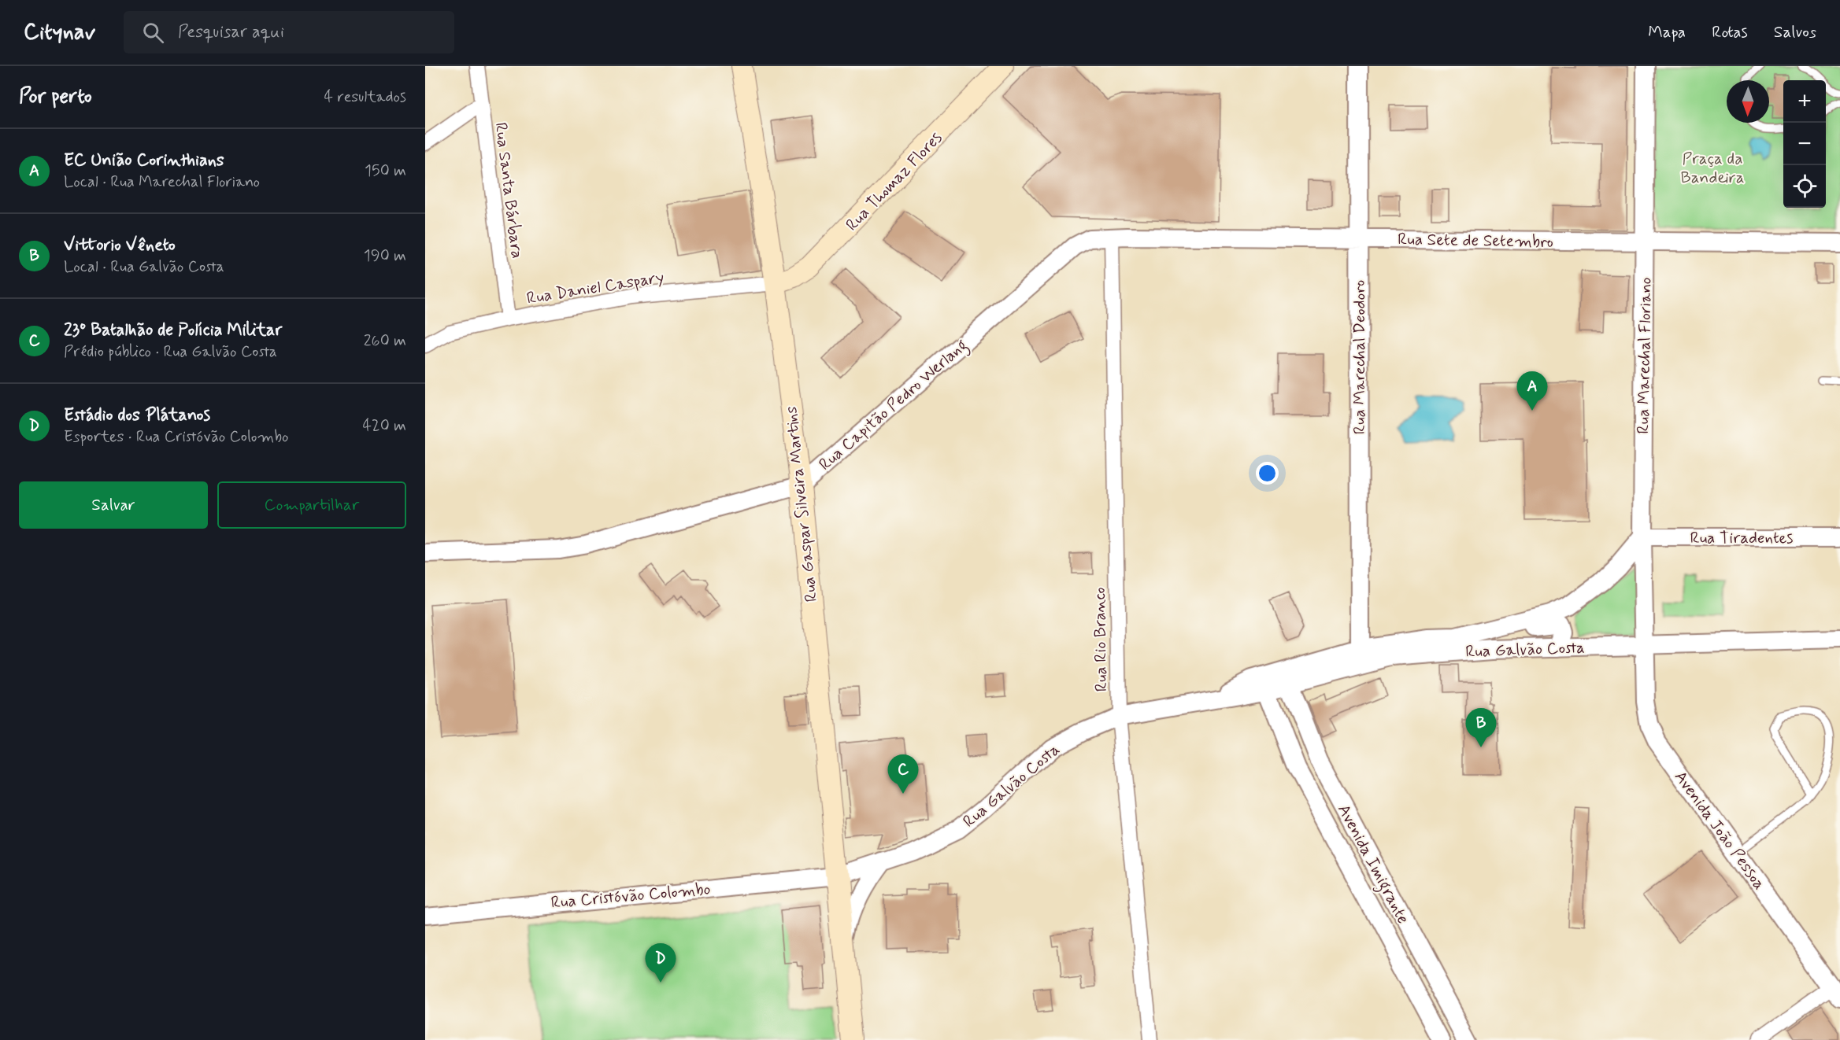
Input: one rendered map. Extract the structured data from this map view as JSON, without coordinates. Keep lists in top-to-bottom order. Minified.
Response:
{"streets":{"main road":["Rua Thomaz Flores","Rua Gaspar Silveira Martins"],"street":["Rua Santa Bárbara","Rua Sete de Setembro","Rua Daniel Caspary","Rua Marechal Floriano","Rua Marechal Deodoro","Rua Capitão Pedro Werlang","Rua Tiradentes","Rua Rio Branco","Rua Galvão Costa","Avenida João Pessoa","Avenida Imigrante","Rua Cristóvão Colombo"]},"crossings":[["Rua Thomaz Flores","Rua Daniel Caspary"],["Rua Thomaz Flores","Rua Gaspar Silveira Martins"],["Rua Santa Bárbara","Rua Daniel Caspary"],["Rua Sete de Setembro","Rua Marechal Floriano"],["Rua Sete de Setembro","Rua Marechal Deodoro"],["Rua Sete de Setembro","Rua Capitão Pedro Werlang"],["Rua Sete de Setembro","Rua Rio Branco"],["Rua Daniel Caspary","Rua Gaspar Silveira Martins"],["Rua Marechal Floriano","Rua Tiradentes"],["Rua Marechal Floriano","Rua Galvão Costa"],["Rua Marechal Floriano","Avenida João Pessoa"],["Rua Marechal Deodoro","Rua Galvão Costa"],["Rua Capitão Pedro Werlang","Rua Gaspar Silveira Martins"],["Rua Capitão Pedro Werlang","Rua Rio Branco"],["Rua Gaspar Silveira Martins","Rua Galvão Costa"],["Rua Gaspar Silveira Martins","Rua Cristóvão Colombo"],["Rua Tiradentes","Rua Galvão Costa"],["Rua Rio Branco","Rua Galvão Costa"],["Rua Galvão Costa","Avenida João Pessoa"],["Rua Galvão Costa","Avenida Imigrante"],["Rua Galvão Costa","Rua Cristóvão Colombo"]],"parks":["Praça da Bandeira"],"north":"bottom","page":{"header":"Citynav","search":"Pesquisar aqui","nav":["Mapa","Rotas","Salvos"],"heading":["Por perto","4 resultados"],"map_buttons":["+","−"],"list":[{"mark":"A","name":"EC União Corinthians","note":"Local · Rua Marechal Floriano","value":"150 m"},{"mark":"B","name":"Vittorio Vêneto","note":"Local · Rua Galvão Costa","value":"190 m"},{"mark":"C","name":"23º Batalhão de Polícia Militar","note":"Prédio público · Rua Galvão Costa","value":"260 m"},{"mark":"D","name":"Estádio dos Plátanos","note":"Esportes · Rua Cristóvão Colombo","value":"420 m"}],"pins":["A","B","C","D"],"buttons":["Salvar","Compartilhar"]}}
